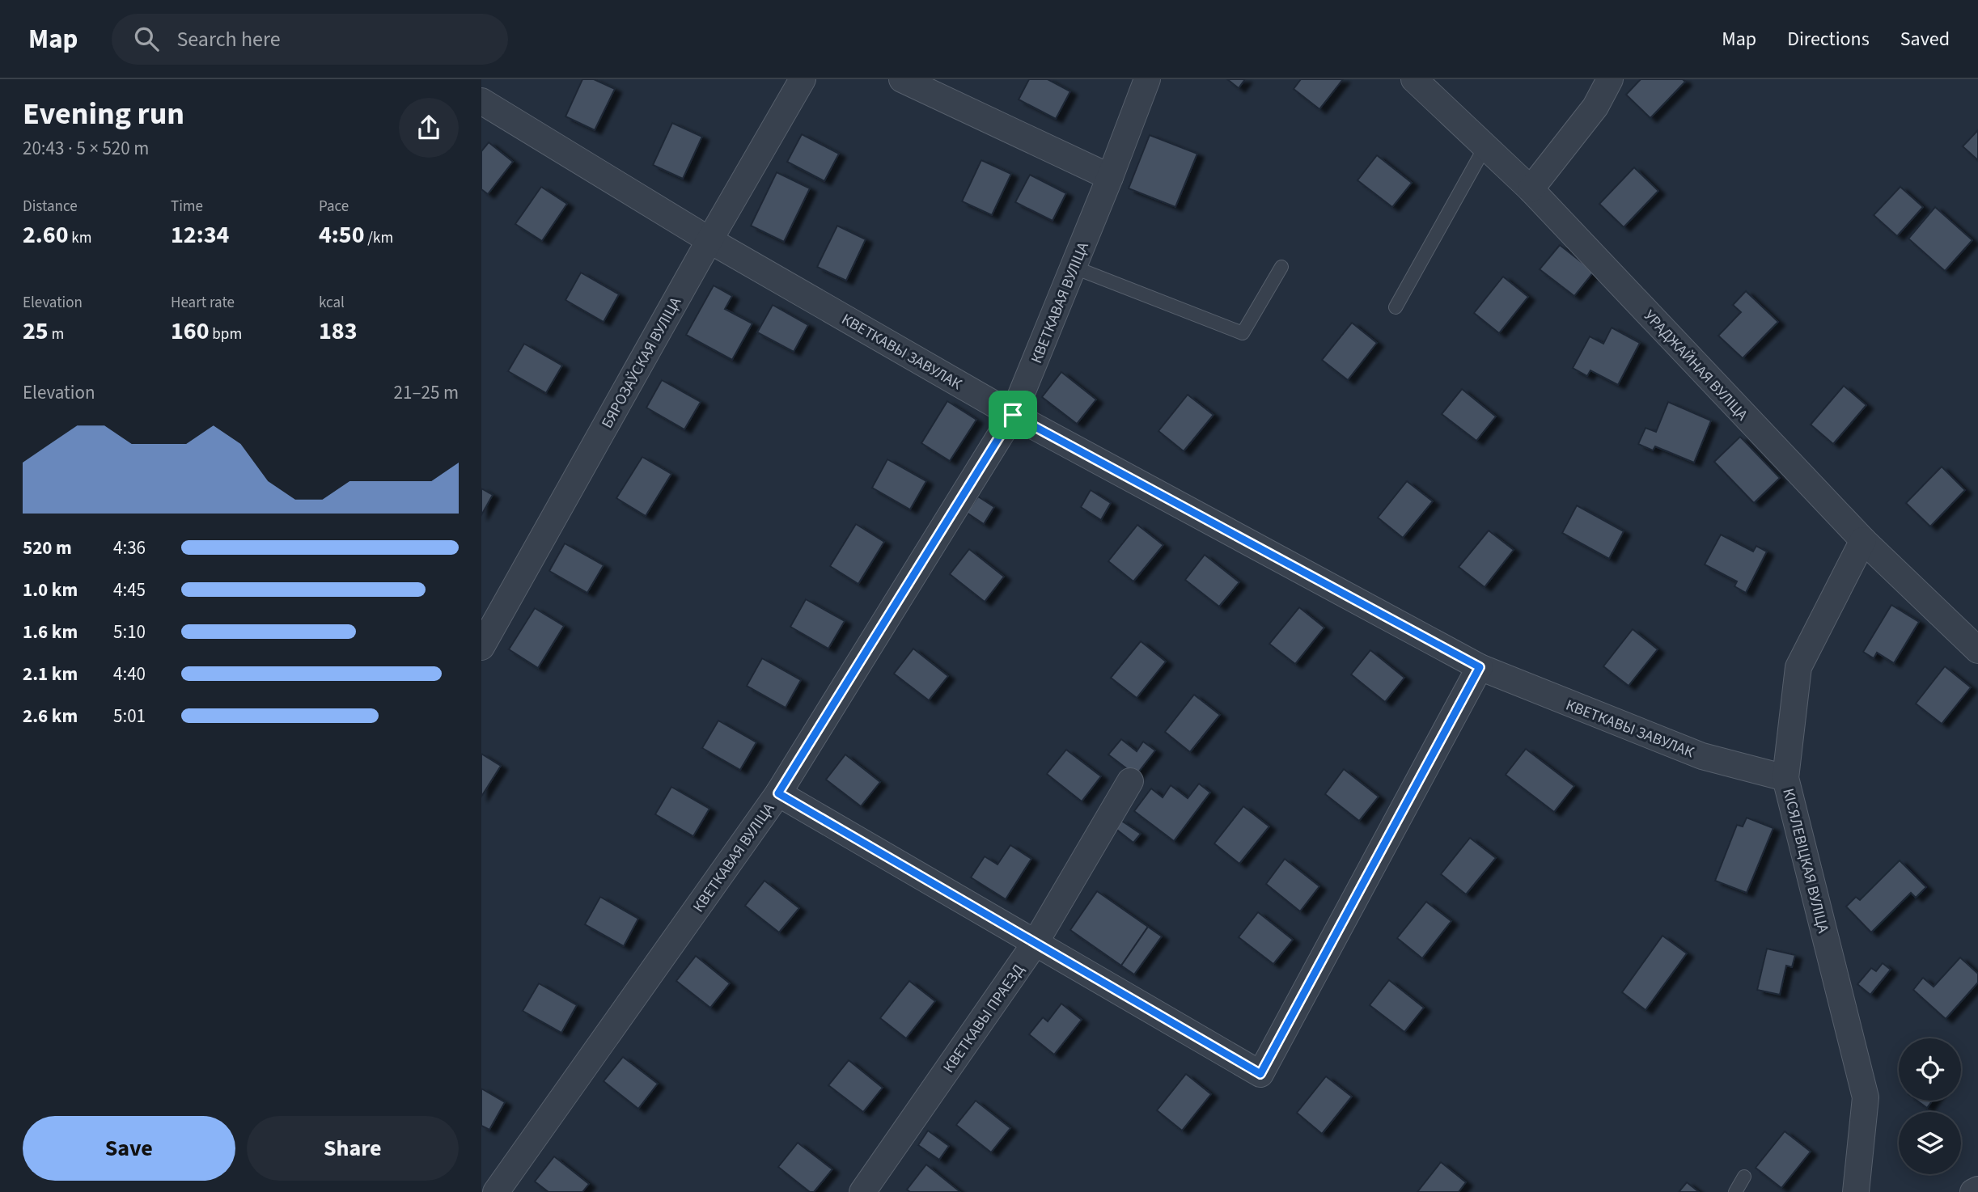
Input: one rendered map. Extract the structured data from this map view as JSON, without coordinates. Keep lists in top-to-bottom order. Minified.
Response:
{"streets":{"street":["КВЕТКАВАЯ ВУЛІЦА","КВЕТКАВЫ ЗАВУЛАК","БЯРОЗАЎСКАЯ ВУЛІЦА","УРАДЖАЙНАЯ ВУЛІЦА","КІСЯЛЕВІЦКАЯ ВУЛІЦА","КВЕТКАВЫ ПРАЕЗД"]},"crossings":[["КВЕТКАВАЯ ВУЛІЦА","КВЕТКАВЫ ЗАВУЛАК"],["КВЕТКАВЫ ЗАВУЛАК","БЯРОЗАЎСКАЯ ВУЛІЦА"],["КВЕТКАВЫ ЗАВУЛАК","КІСЯЛЕВІЦКАЯ ВУЛІЦА"],["УРАДЖАЙНАЯ ВУЛІЦА","КІСЯЛЕВІЦКАЯ ВУЛІЦА"]],"page":{"header":"Map","search":"Search here","nav":["Map","Directions","Saved"],"heading":["Evening run","20:43 · 5 × 520 m"],"stats":[["Distance","2.60 km"],["Time","12:34"],["Pace","4:50 /km"],["Elevation","25 m"],["Heart rate","160 bpm"],["kcal","183"]],"chart":["Elevation","21–25 m"],"list":[{"name":"520 m","note":"4:36"},{"name":"1.0 km","note":"4:45"},{"name":"1.6 km","note":"5:10"},{"name":"2.1 km","note":"4:40"},{"name":"2.6 km","note":"5:01"}],"buttons":["Save","Share"]}}
